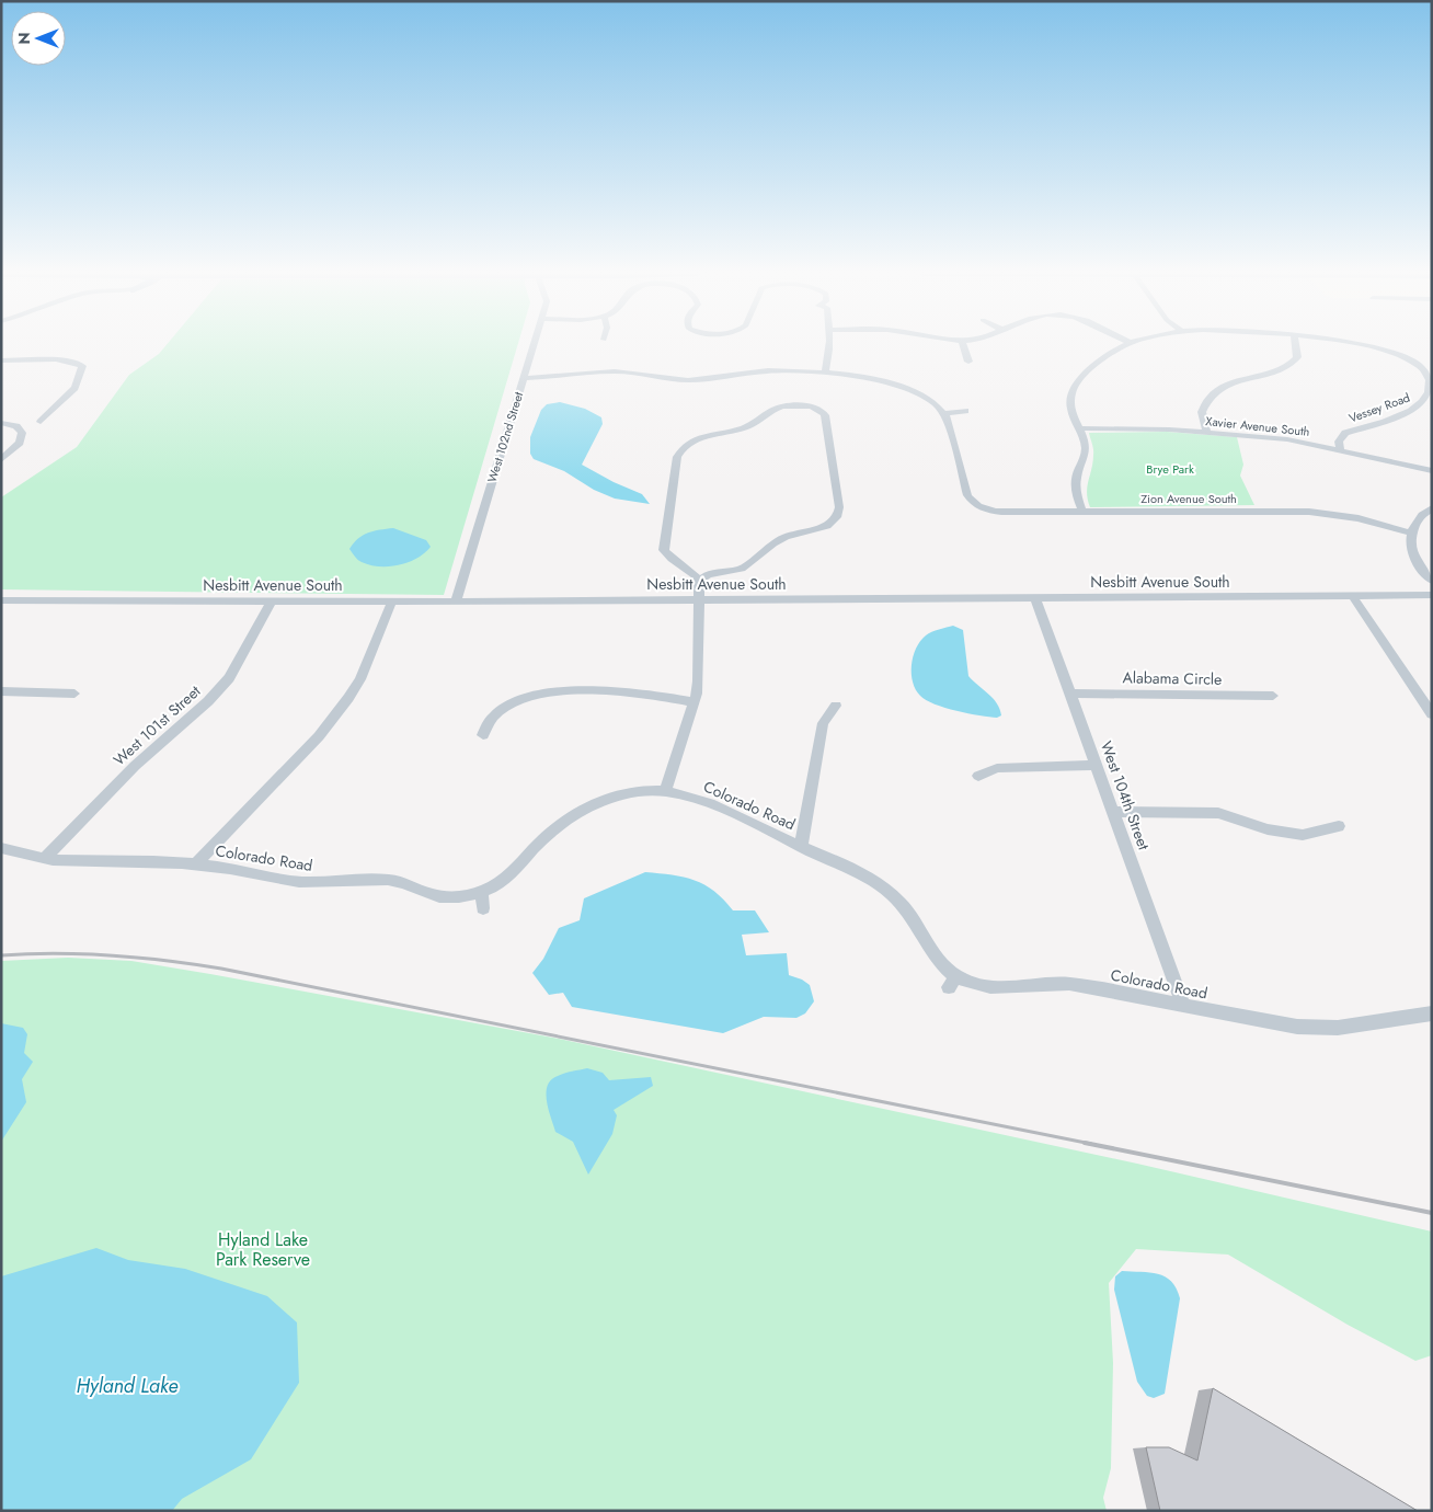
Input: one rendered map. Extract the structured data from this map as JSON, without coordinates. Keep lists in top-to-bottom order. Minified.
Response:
{"streets":{"street":["Vessey Road","Xavier Avenue South","West 102nd Street","Zion Avenue South","Nesbitt Avenue South","Alabama Circle","West 101st Street","West 104th Street","Colorado Road"]},"crossings":[["Vessey Road","Xavier Avenue South"],["Vessey Road","Zion Avenue South"],["West 102nd Street","Nesbitt Avenue South"],["Nesbitt Avenue South","West 101st Street"],["Nesbitt Avenue South","West 104th Street"],["Alabama Circle","West 104th Street"],["West 101st Street","Colorado Road"],["West 104th Street","Colorado Road"]],"water":["Hyland Lake"],"parks":["Brye Park","Hyland Lake Park Reserve"],"north":"left"}
